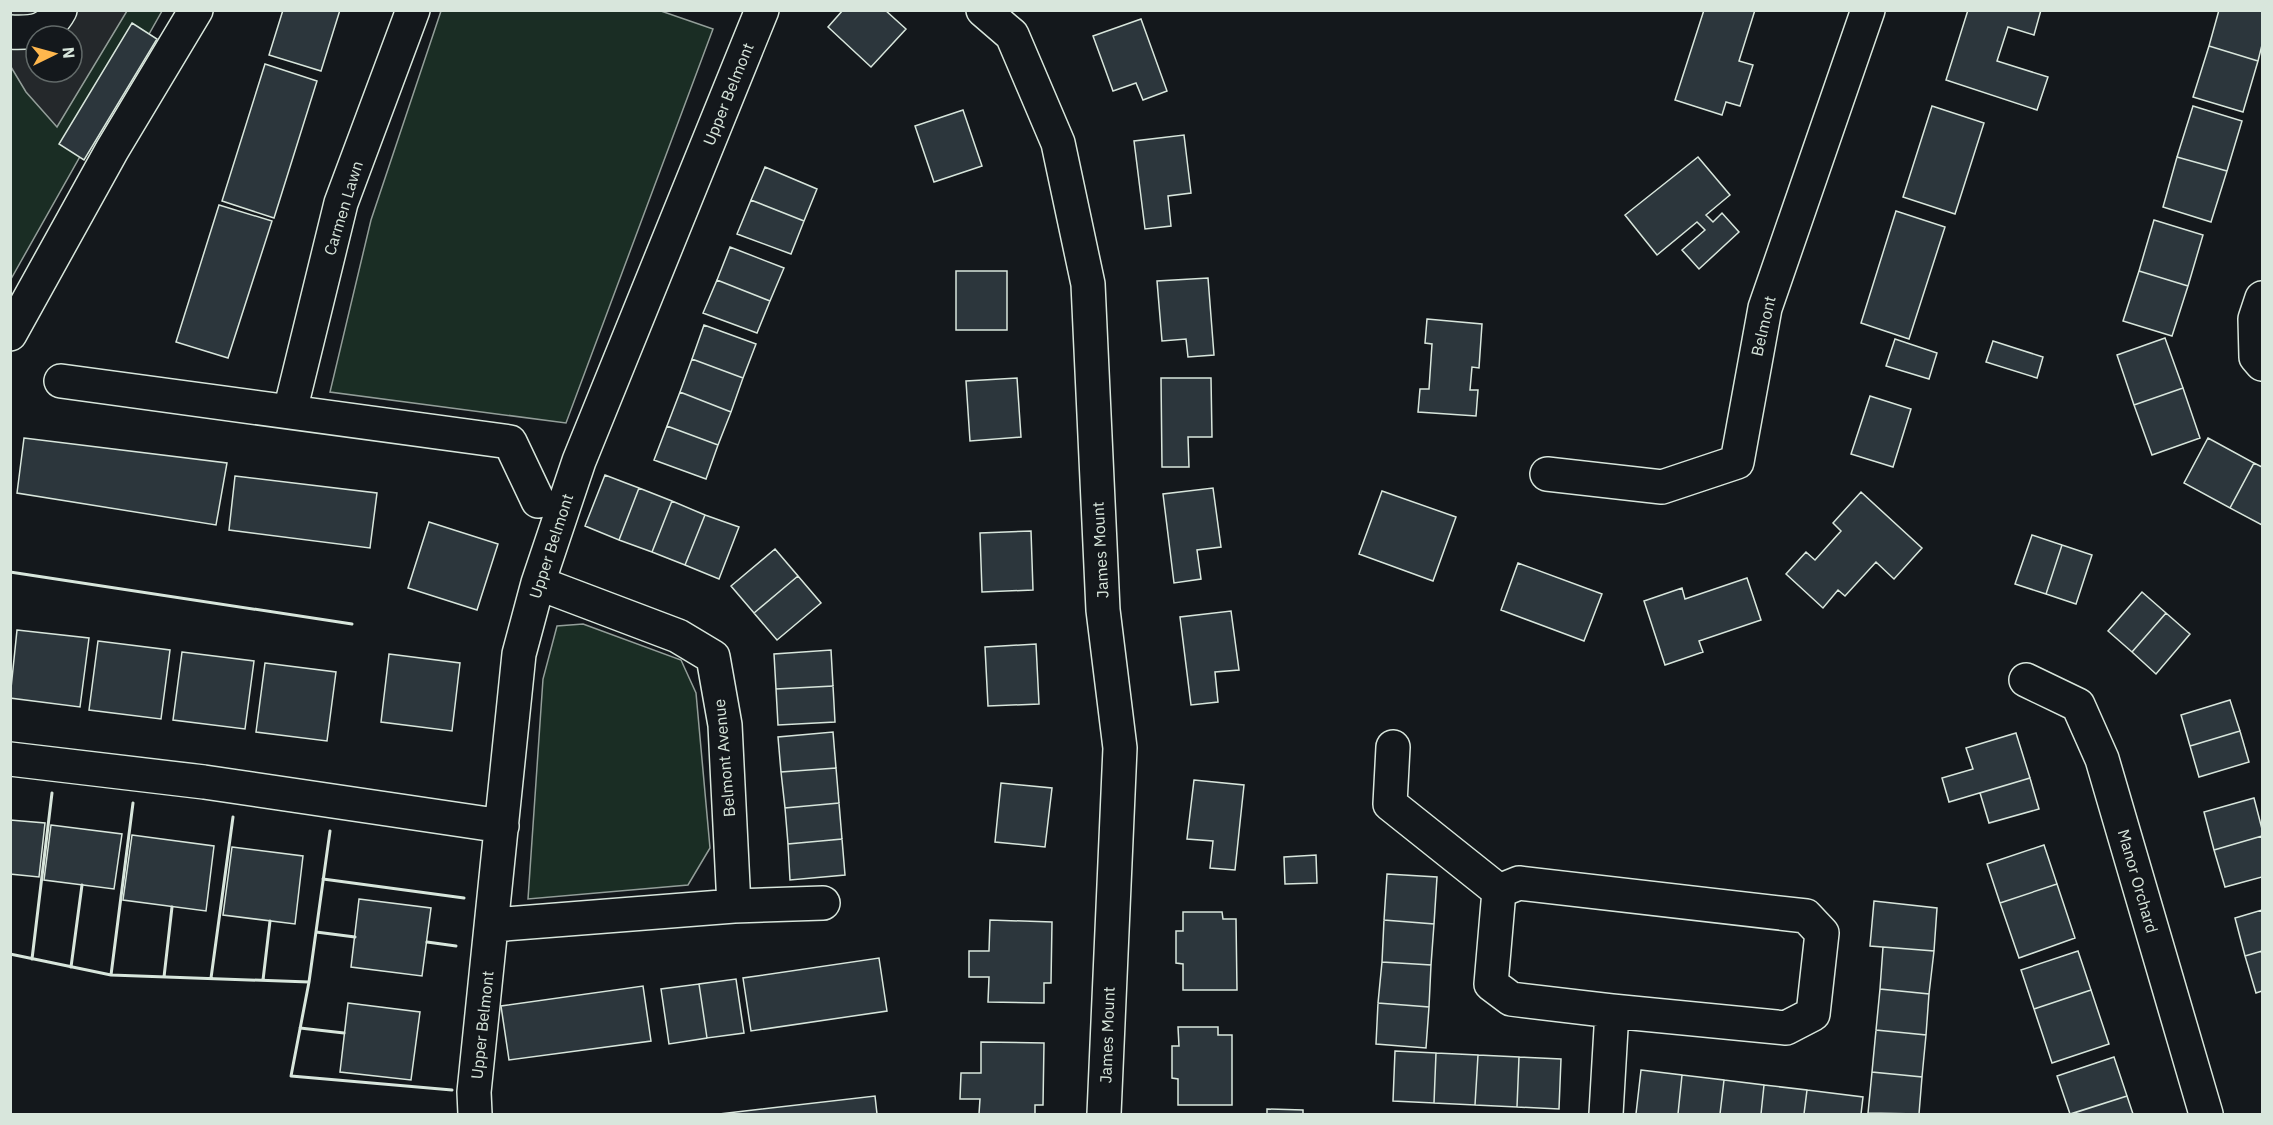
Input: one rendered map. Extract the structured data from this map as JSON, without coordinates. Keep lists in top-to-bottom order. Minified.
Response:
{"streets":{"street":["Upper Belmont","Carmen Lawn","Belmont","James Mount","Belmont Avenue","Manor Orchard"]},"crossings":[["Upper Belmont","Belmont Avenue"]],"north":"right"}
